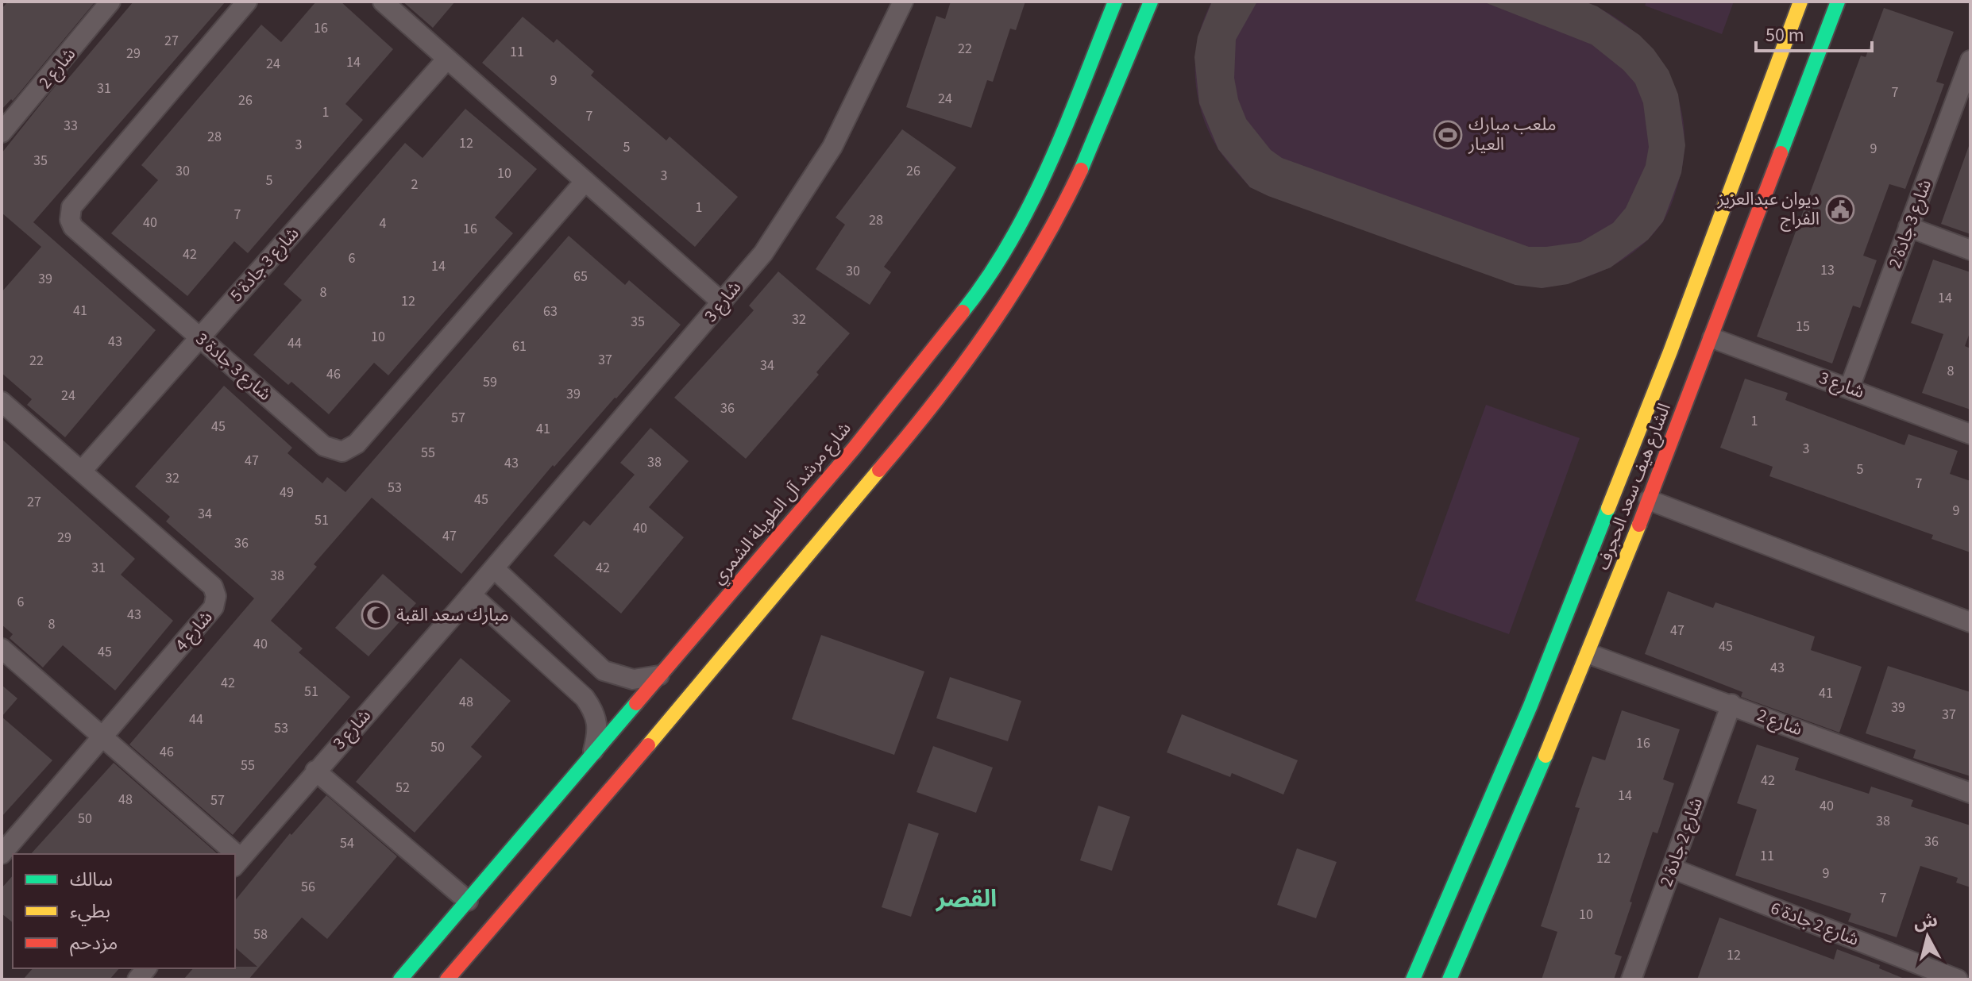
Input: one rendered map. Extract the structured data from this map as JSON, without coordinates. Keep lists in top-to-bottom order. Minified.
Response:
{"streets":{"main road":["الشارع هيف سعد الحجرف","شارع مرشد آل الطويلة الشمري"],"street":["شارع 2","شارع 3 جادة 2","شارع 3 جادة 5","شارع 3","شارع 3 جادة 3","شارع 4","شارع 2 جادة 2","شارع 2 جادة 6"]},"crossings":[["شارع 2","الشارع هيف سعد الحجرف"],["شارع 2","شارع 2 جادة 2"],["شارع 3 جادة 2","شارع 3"],["شارع 3 جادة 5","شارع 3 جادة 3"],["شارع 3 جادة 5","شارع 4"],["شارع 3","الشارع هيف سعد الحجرف"],["شارع 2 جادة 2","شارع 2 جادة 6"]],"districts":["القصر"],"places":{"sports":["ملعب مبارك العيار"],"public building":["ديوان عبدالعزيز الفراج"],"mosque":["مبارك سعد القبة"]},"house_numbers":["16","27","22","11","29","14","24","9","31","7","24","26","1","7","33","28","12","3","5","9","35","30","26","10","3","5","2","1","7","28","40","4","16","42","6","14","13","30","65","39","8","14","12","41","63","32","35","15","10","43","44","61","37","22","34","8","46","59","39","24","36","57","1","45","41","3","55","47","38","43","5","32","7","53","49","45","27","9","34","51","40","47","29","36","31","42","38","6","43","8","47","40","45","45","43","42","51","41","48","39","37","44","53","16","50","46","55","42","52","14","48","57","40","50","38","36","54","11","12","9","56","7","10","58","12"],"legend":["سالك","بطيء","مزدحم"],"scale_bar":"50 m","north":"top"}
